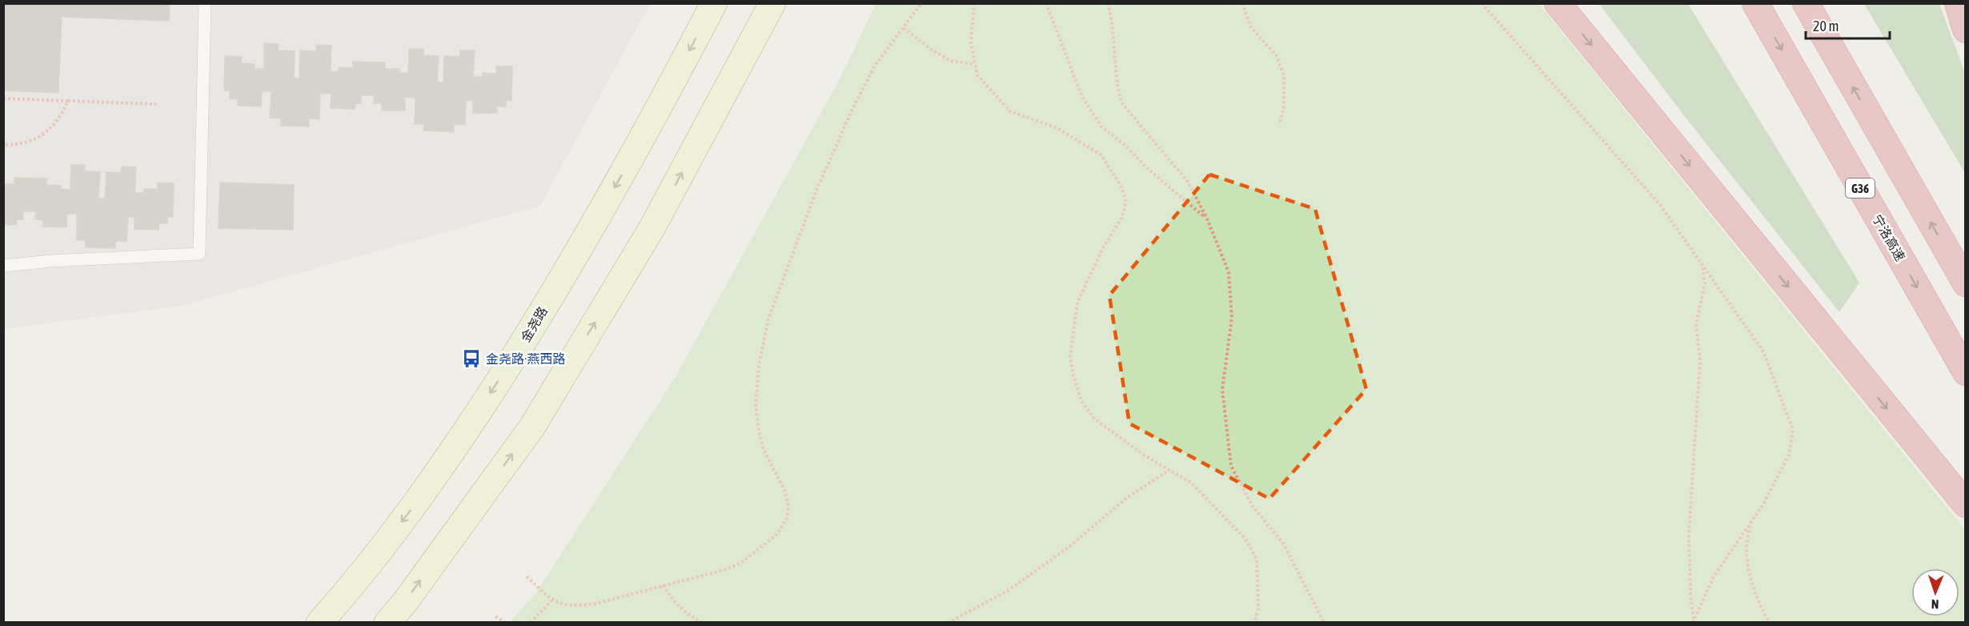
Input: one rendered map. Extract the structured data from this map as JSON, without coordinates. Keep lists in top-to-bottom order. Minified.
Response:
{"streets":{"highway":["G36","宁洛高速"],"main road":["金尧路"]},"places":{"bus stop":["金尧路·燕西路"]},"scale_bar":"20 m","north":"bottom"}
